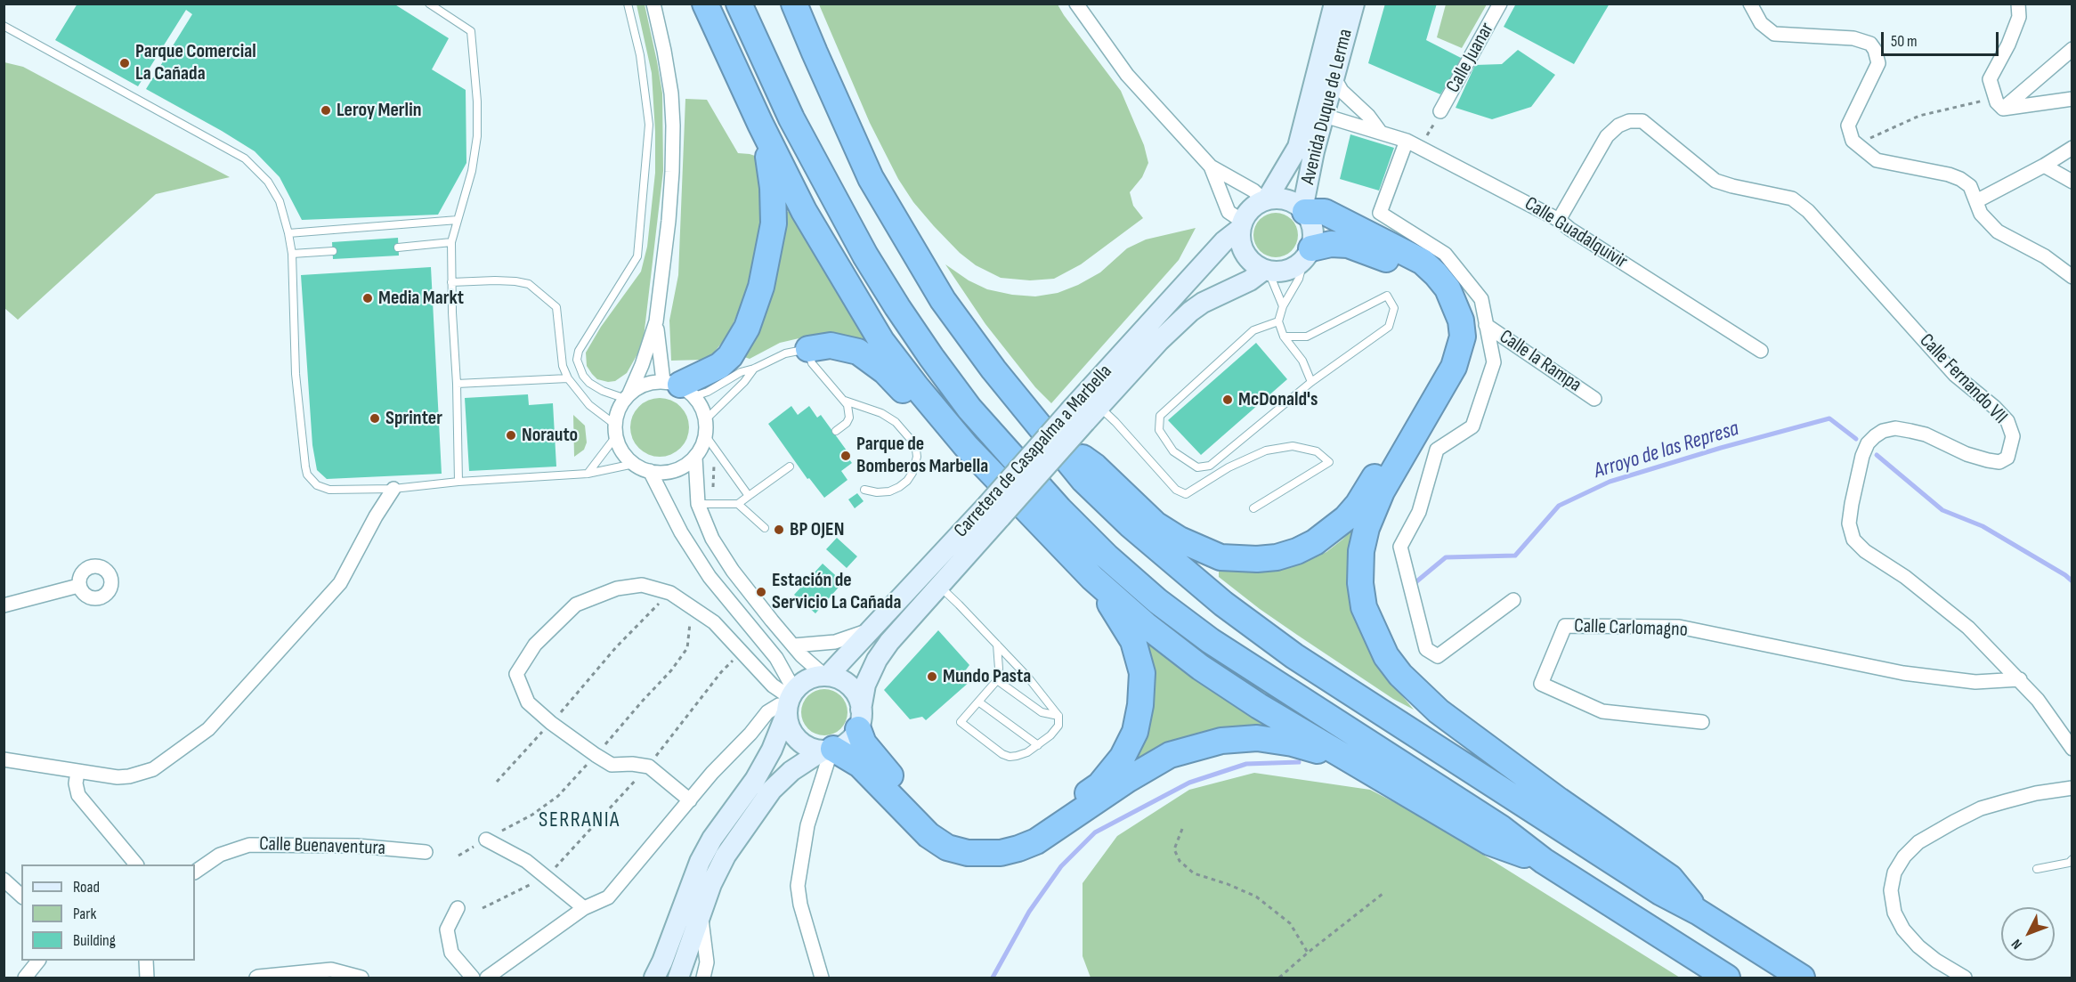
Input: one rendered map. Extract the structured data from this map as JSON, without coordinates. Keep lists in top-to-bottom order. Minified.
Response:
{"streets":{"main road":["Avenida Duque de Lerma","Carretera de Casapalma a Marbella"],"street":["Calle Juanar","Calle Guadalquivir","Calle la Rampa","Calle Fernando VII","Calle Carlomagno","Calle Buenaventura"]},"crossings":[["Avenida Duque de Lerma","Calle Guadalquivir"],["Avenida Duque de Lerma","Carretera de Casapalma a Marbella"],["Calle Guadalquivir","Calle Fernando VII"],["Calle Fernando VII","Calle Carlomagno"]],"districts":["SERRANIA"],"water":["Arroyo de las Represa"],"places":["Parque Comercial La Cañada","Leroy Merlin","Media Markt","McDonald's","Sprinter","Norauto","Parque de Bomberos Marbella","BP OJEN","Estación de Servicio La Cañada","Mundo Pasta"],"legend":["Road","Park","Building"],"scale_bar":"50 m","north":"bottom left"}
